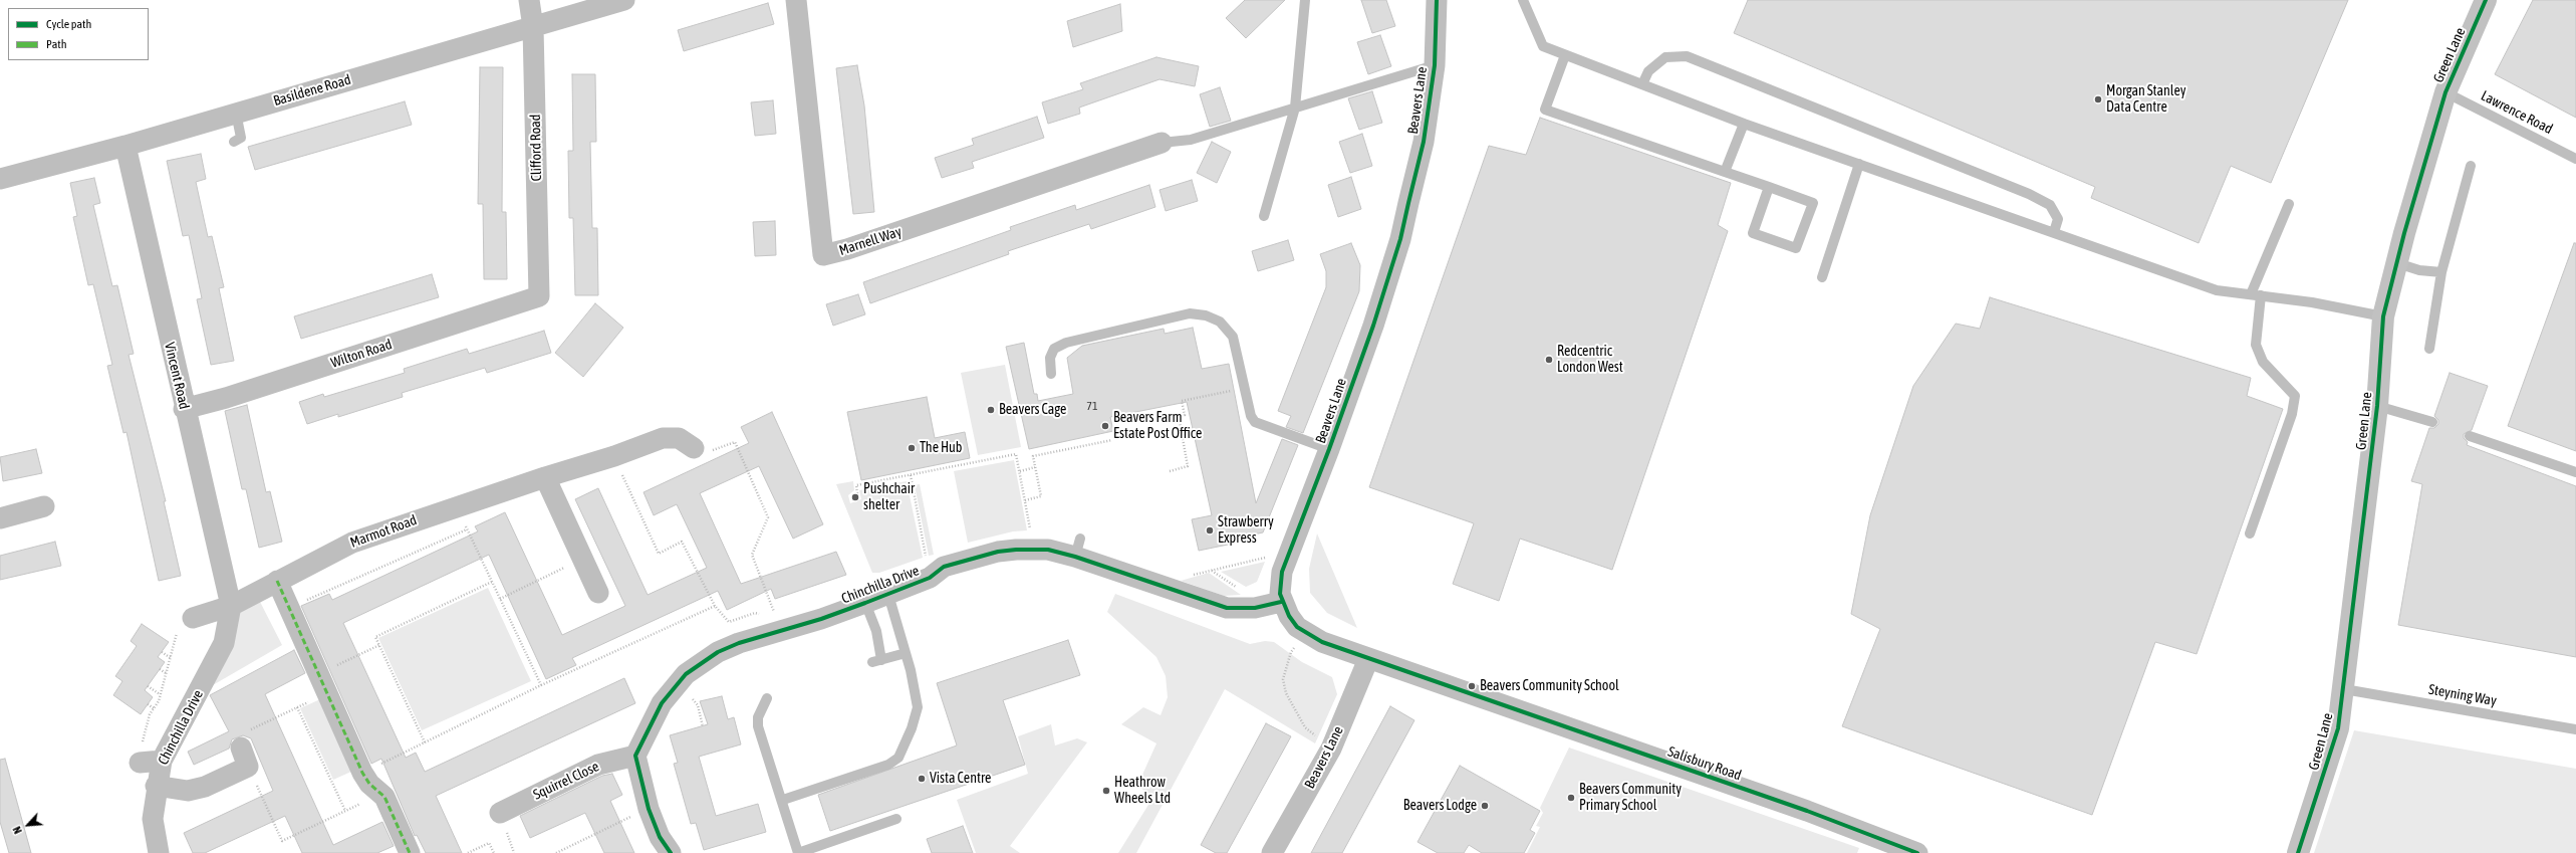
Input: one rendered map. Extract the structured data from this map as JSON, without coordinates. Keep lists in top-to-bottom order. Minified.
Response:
{"streets":{"street":["Green Lane","Basildene Road","Beavers Lane","Clifford Road","Marnell Way","Wilton Road","Vincent Road","Marmot Road","Chinchilla Drive","Salisbury Road","Squirrel Close"],"lane":["Lawrence Road","Steyning Way"]},"crossings":[["Green Lane","Lawrence Road"],["Green Lane","Steyning Way"],["Basildene Road","Clifford Road"],["Basildene Road","Vincent Road"],["Beavers Lane","Chinchilla Drive"],["Beavers Lane","Salisbury Road"],["Clifford Road","Wilton Road"],["Wilton Road","Vincent Road"],["Vincent Road","Marmot Road"],["Vincent Road","Chinchilla Drive"],["Marmot Road","Chinchilla Drive"],["Chinchilla Drive","Squirrel Close"]],"places":["Morgan Stanley Data Centre","Redcentric London West","Beavers Cage","Beavers Farm Estate Post Office","The Hub","Pushchair shelter","Strawberry Express","Beavers Community School","Vista Centre","Heathrow Wheels Ltd","Beavers Community Primary School","Beavers Lodge"],"house_numbers":["71"],"legend":["Cycle path","Path"],"north":"bottom left"}
